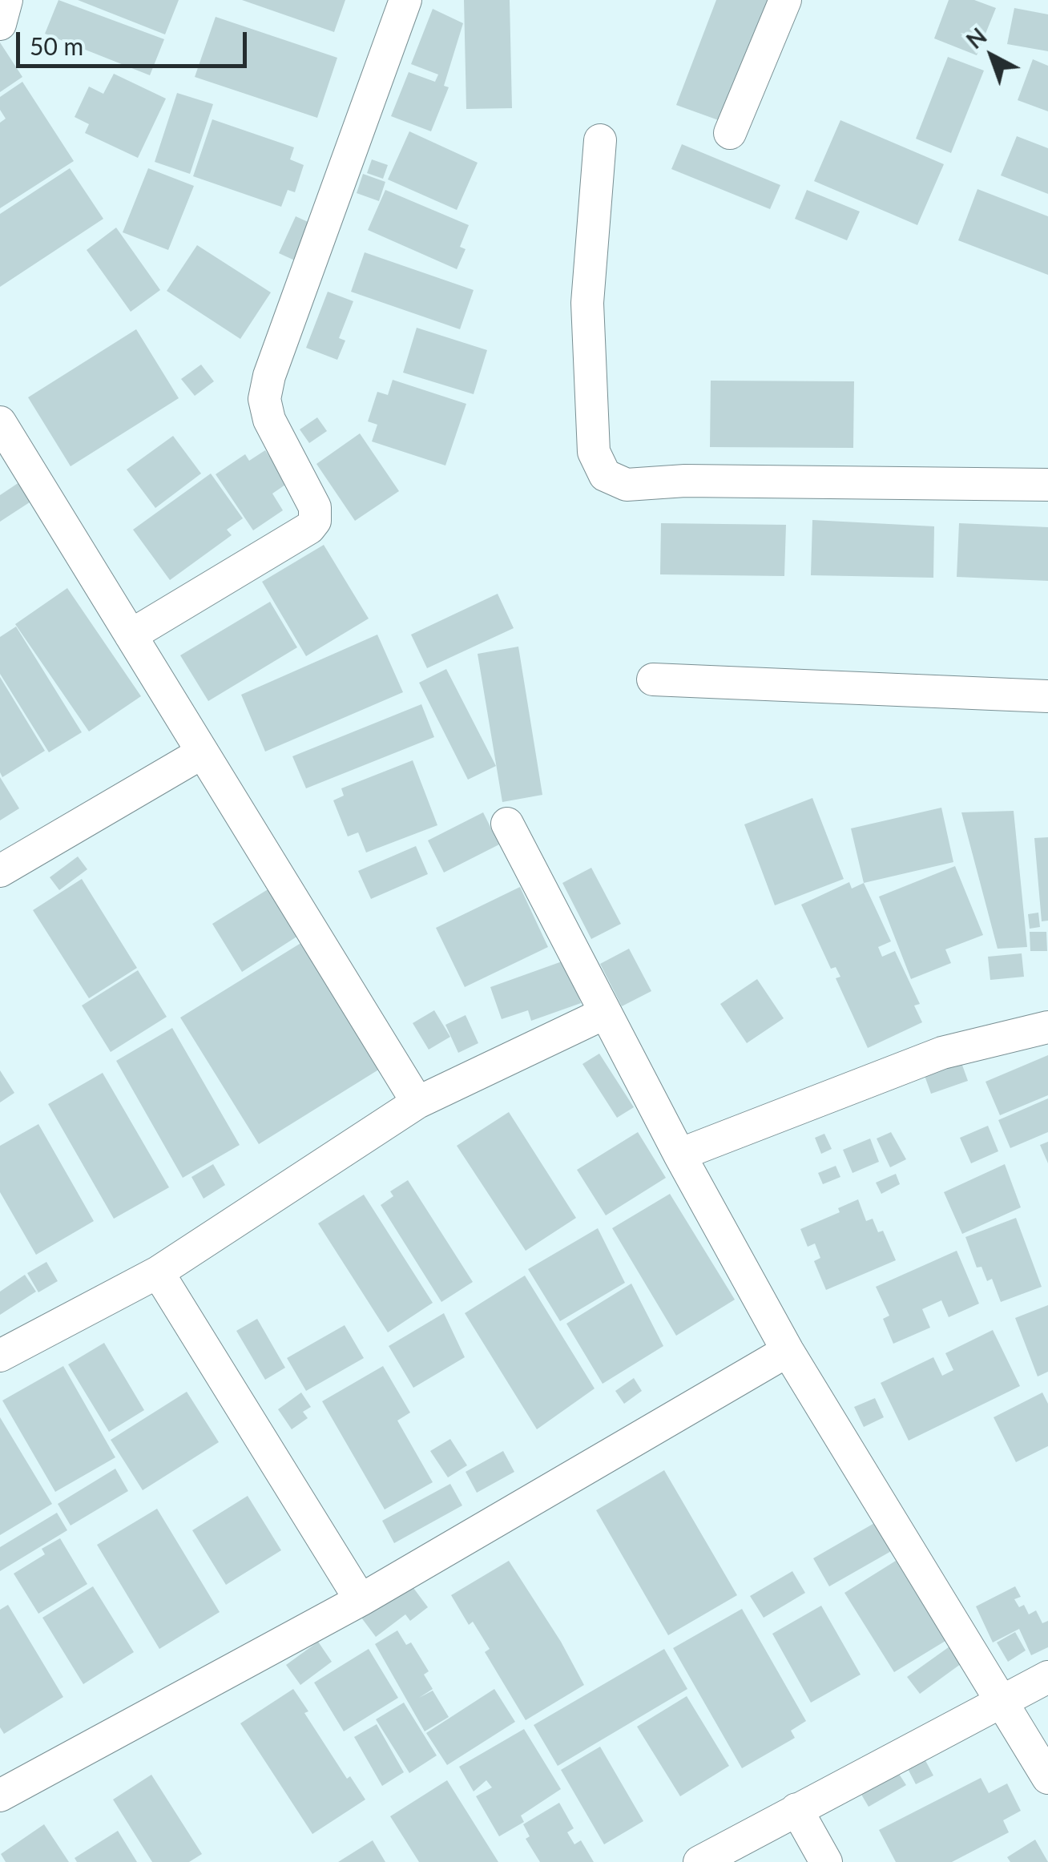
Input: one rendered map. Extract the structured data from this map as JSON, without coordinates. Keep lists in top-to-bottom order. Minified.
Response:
{"scale_bar":"50 m","north":"top left"}
